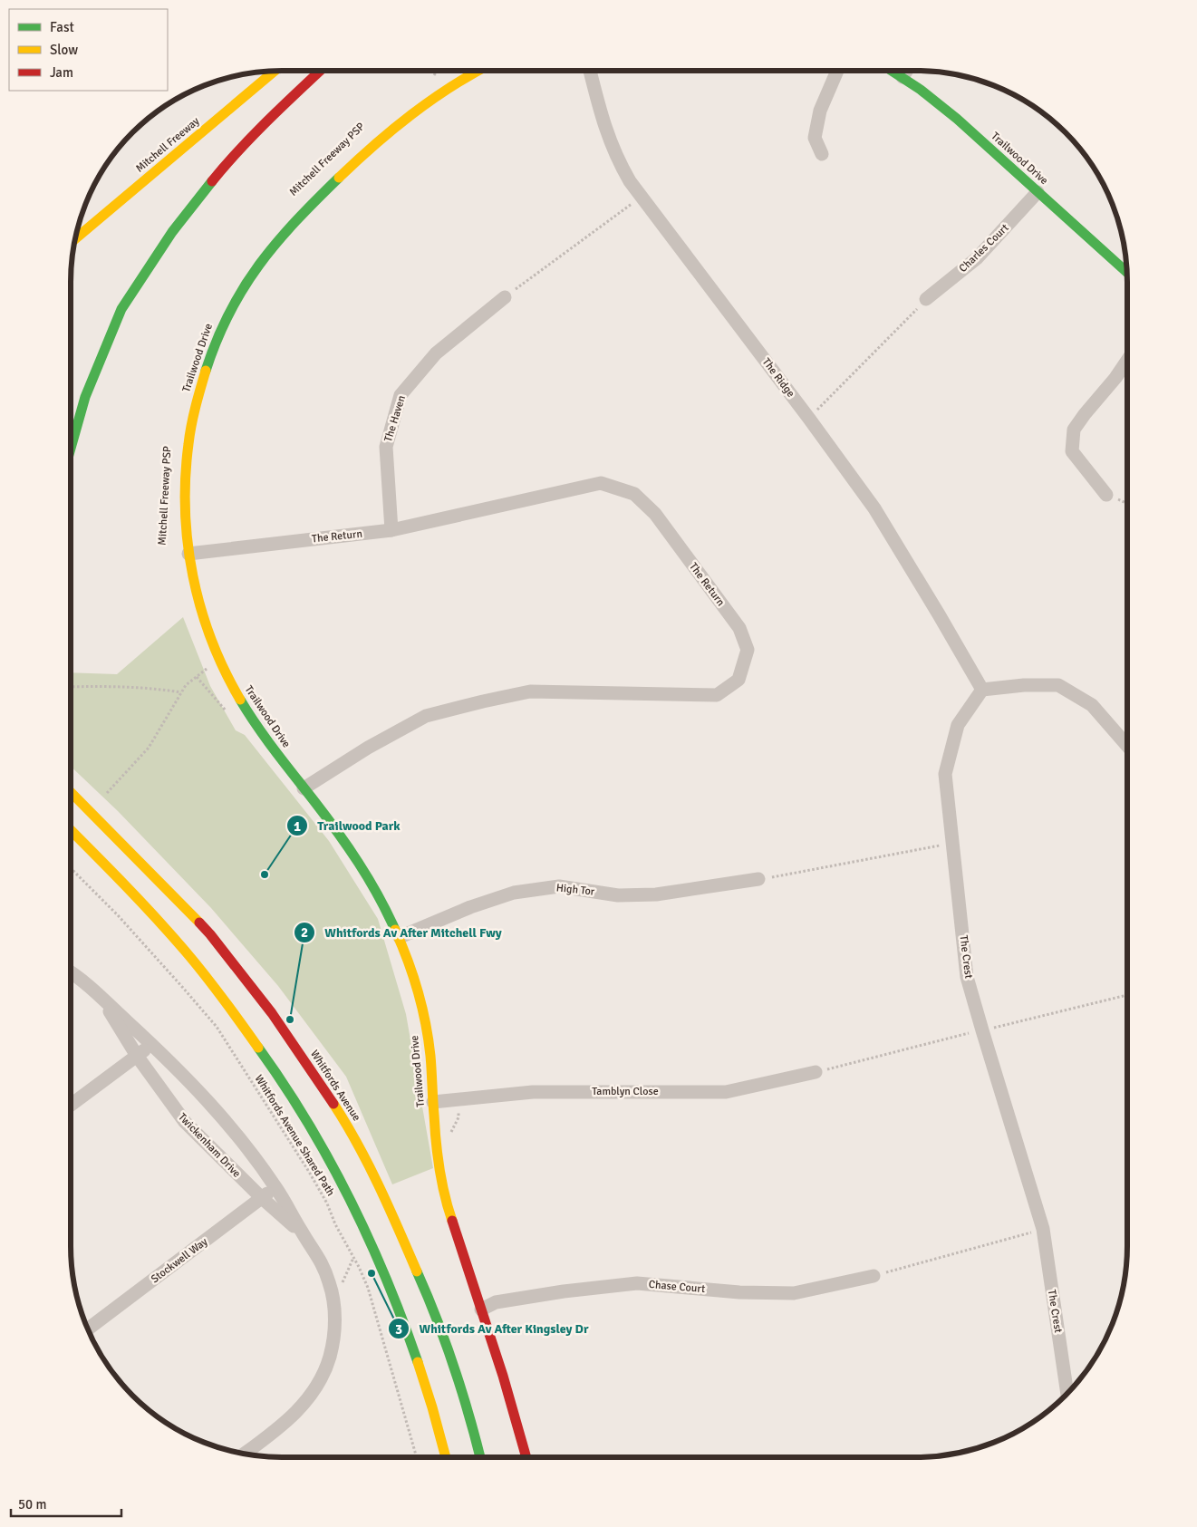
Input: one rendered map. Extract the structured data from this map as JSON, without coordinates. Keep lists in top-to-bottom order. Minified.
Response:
{"streets":{"main road":["Mitchell Freeway","Trailwood Drive","Whitfords Avenue"],"street":["Charles Court","The Ridge","The Haven","The Return","High Tor","The Crest","Tamblyn Close","Twickenham Drive","Stockwell Way","Chase Court"],"path":["Whitfords Avenue Shared Path"]},"crossings":[["Trailwood Drive","Charles Court"],["Trailwood Drive","The Return"],["Trailwood Drive","High Tor"],["Trailwood Drive","Tamblyn Close"],["Trailwood Drive","Chase Court"],["The Ridge","The Crest"],["The Haven","The Return"],["Twickenham Drive","Stockwell Way"]],"places":["Trailwood Park","Whitfords Av After Mitchell Fwy","Whitfords Av After Kingsley Dr"],"legend":["Fast","Slow","Jam"],"scale_bar":"50 m"}
